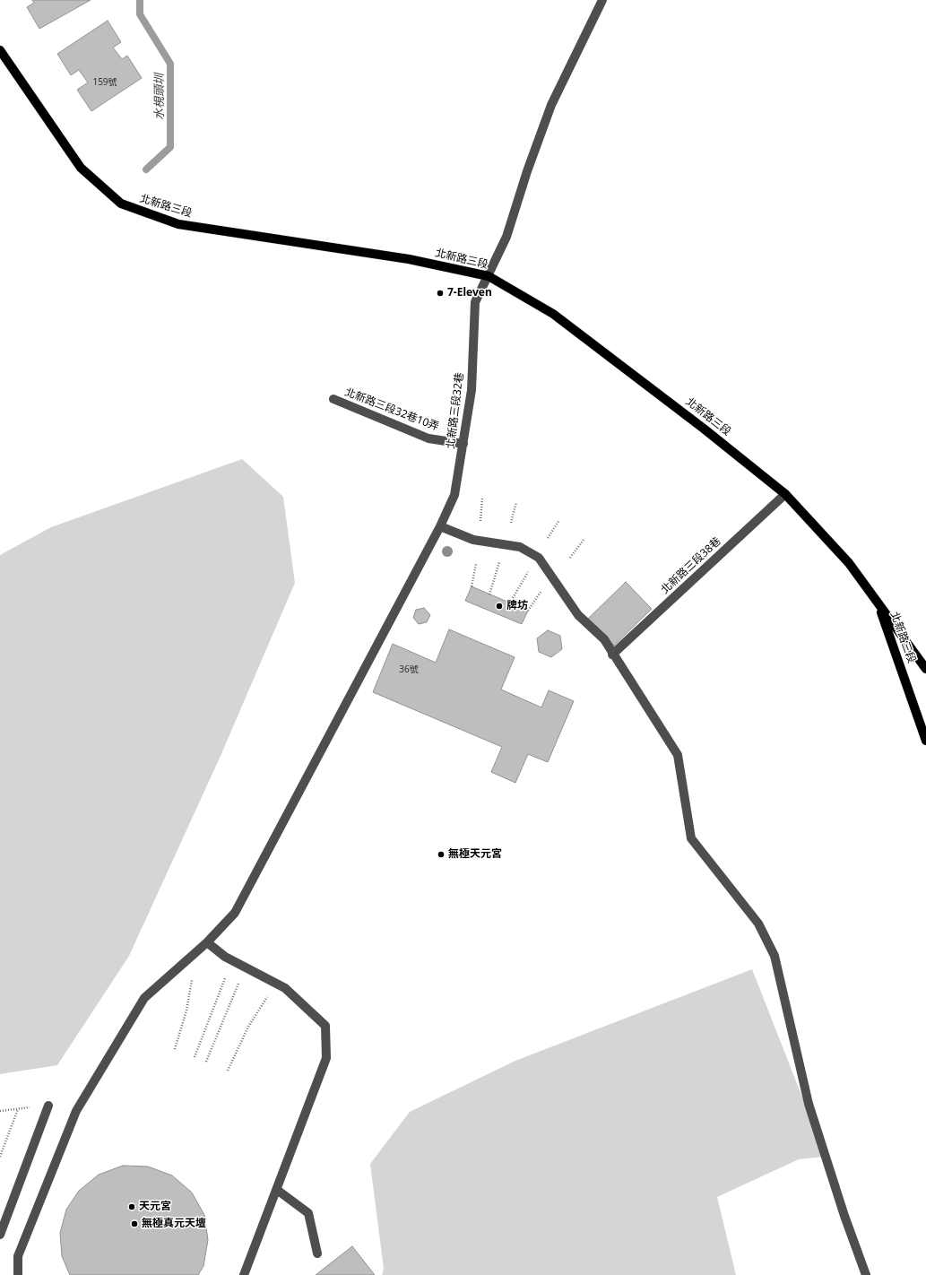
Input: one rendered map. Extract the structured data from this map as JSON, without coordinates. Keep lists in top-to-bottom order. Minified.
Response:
{"streets":{"main road":["北新路三段"],"street":["北新路三段32巷10弄","北新路三段32巷","北新路三段38巷"]},"crossings":[["北新路三段","北新路三段32巷"],["北新路三段","北新路三段38巷"],["北新路三段32巷10弄","北新路三段32巷"]],"water":["水梘頭圳"],"places":["7-Eleven","牌坊","無極天元宮","天元宮","無極真元天壇"],"house_numbers":["159號","36號"]}
